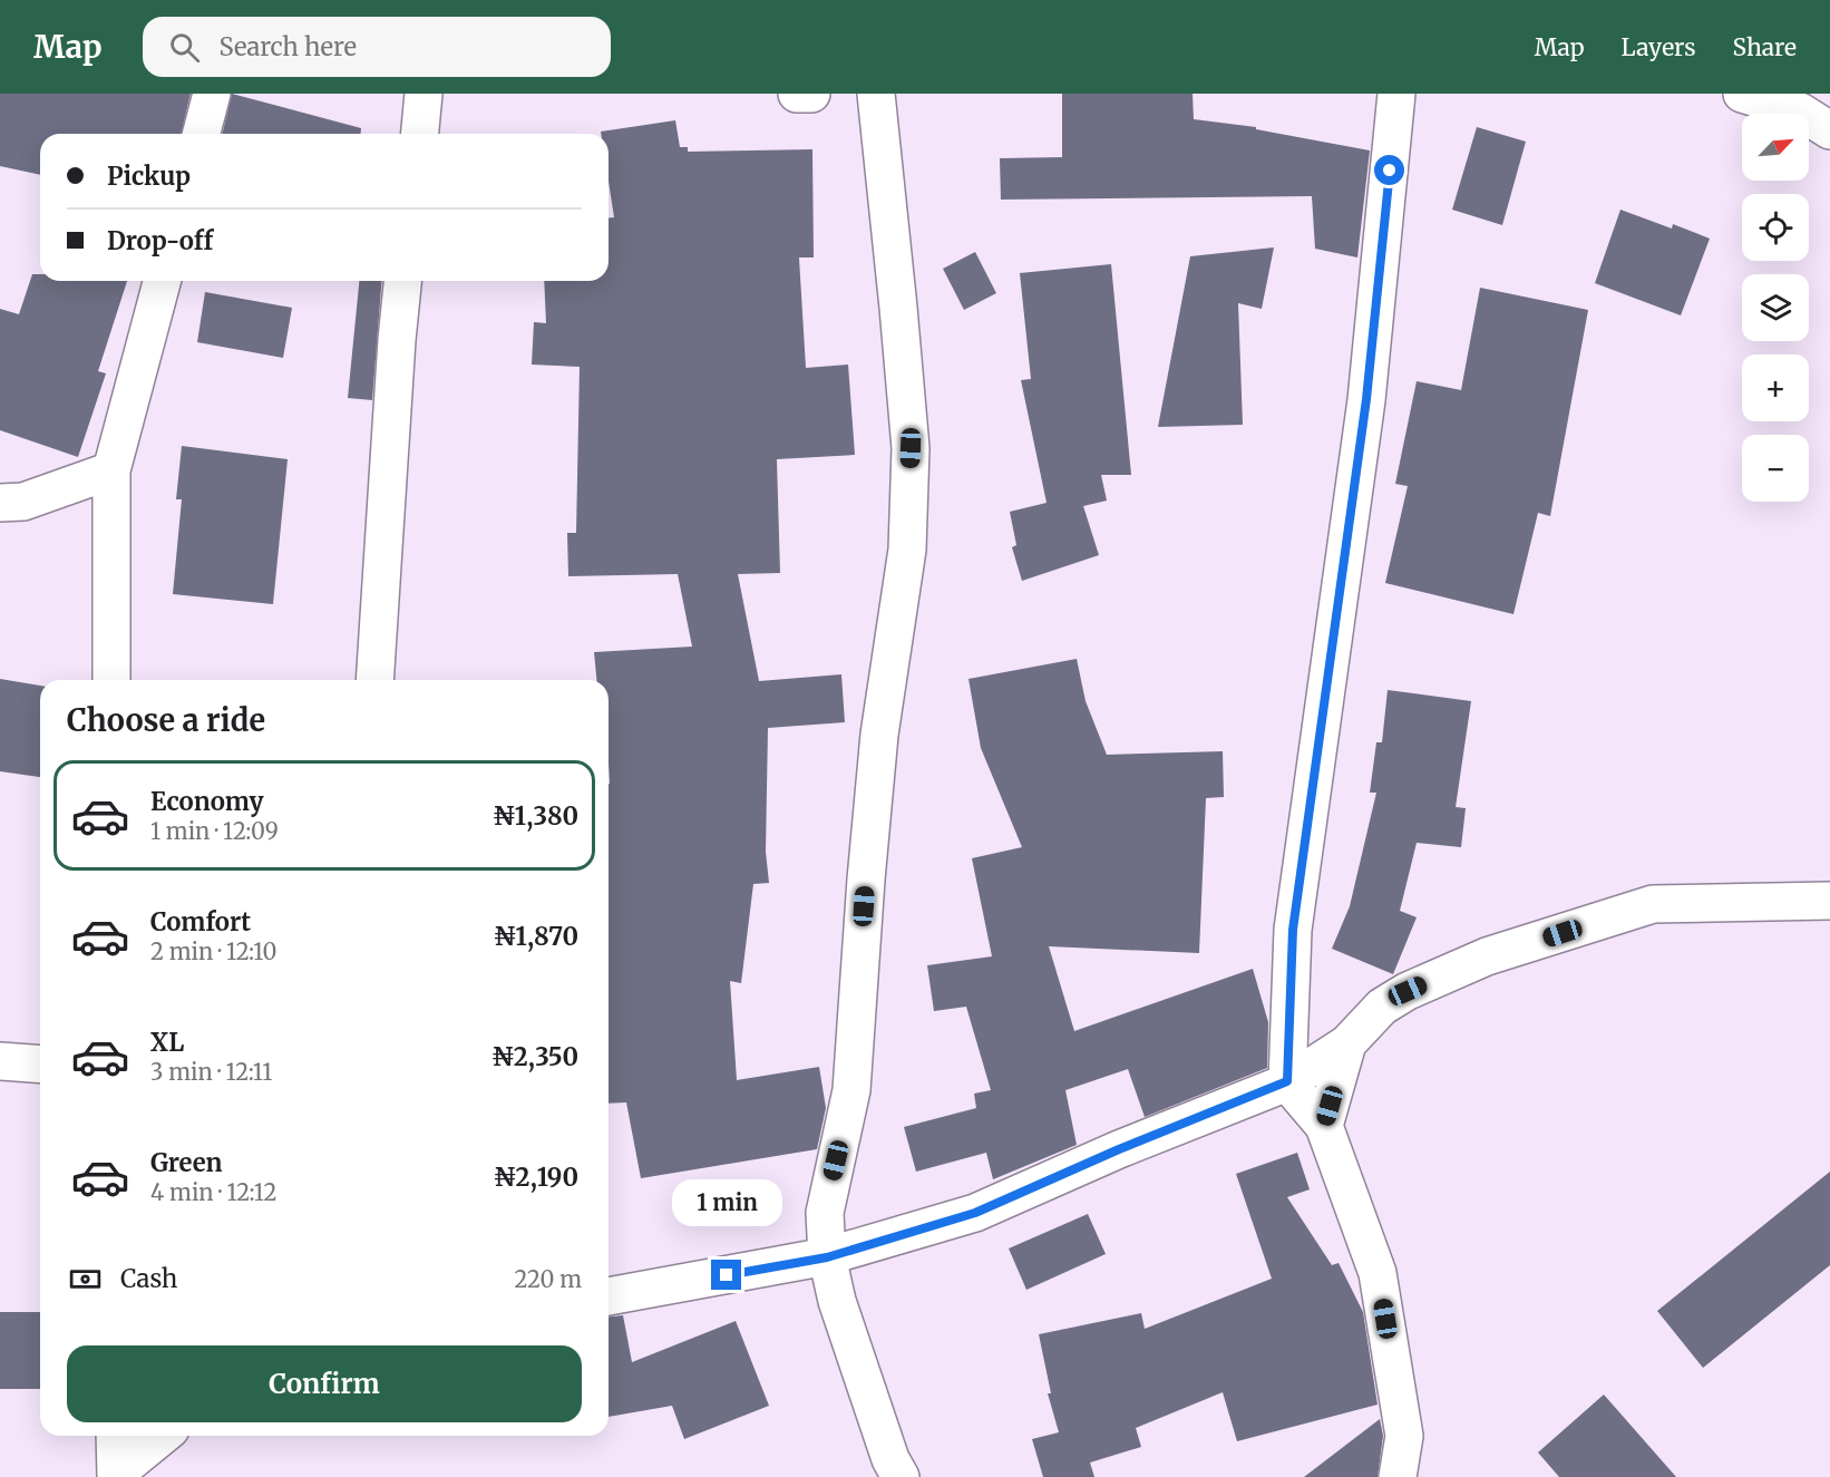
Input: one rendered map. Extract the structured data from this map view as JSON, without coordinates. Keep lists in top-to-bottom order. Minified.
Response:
{"north":"top right","page":{"header":"Map","search":"Search here","nav":["Map","Layers","Share"],"map_buttons":["+","−"],"banner":["Pickup","Drop-off"],"heading":"Choose a ride","list":[{"name":"Economy","note":"1 min · 12:09","value":"₦1,380"},{"name":"Comfort","note":"2 min · 12:10","value":"₦1,870"},{"name":"XL","note":"3 min · 12:11","value":"₦2,350"},{"name":"Green","note":"4 min · 12:12","value":"₦2,190"}],"bubble":"1 min","pay":["Cash","220 m"],"buttons":"Confirm"}}
